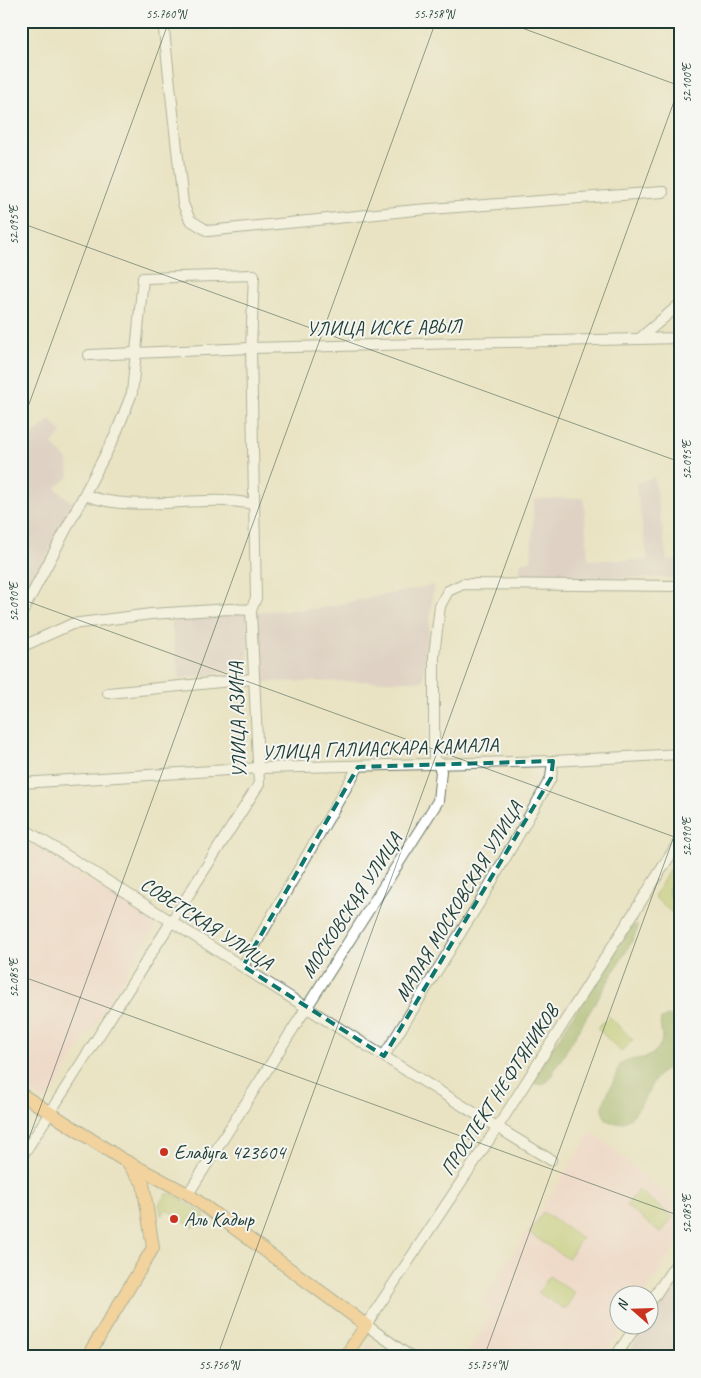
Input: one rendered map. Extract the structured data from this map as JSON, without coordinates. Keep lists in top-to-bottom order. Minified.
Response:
{"streets":{"main road":["ПРОСПЕКТ НЕФТЯНИКОВ"],"street":["УЛИЦА ИСКЕ АВЫЛ","УЛИЦА АЗИНА","УЛИЦА ГАЛИАСКАРА КАМАЛА","МАЛАЯ МОСКОВСКАЯ УЛИЦА","МОСКОВСКАЯ УЛИЦА","СОВЕТСКАЯ УЛИЦА"]},"crossings":[["УЛИЦА ИСКЕ АВЫЛ","УЛИЦА АЗИНА"],["УЛИЦА АЗИНА","УЛИЦА ГАЛИАСКАРА КАМАЛА"],["УЛИЦА АЗИНА","СОВЕТСКАЯ УЛИЦА"],["УЛИЦА ГАЛИАСКАРА КАМАЛА","МАЛАЯ МОСКОВСКАЯ УЛИЦА"],["УЛИЦА ГАЛИАСКАРА КАМАЛА","МОСКОВСКАЯ УЛИЦА"],["МАЛАЯ МОСКОВСКАЯ УЛИЦА","СОВЕТСКАЯ УЛИЦА"],["МОСКОВСКАЯ УЛИЦА","СОВЕТСКАЯ УЛИЦА"],["СОВЕТСКАЯ УЛИЦА","ПРОСПЕКТ НЕФТЯНИКОВ"]],"places":["Елабуга 423604","Аль Кадыр"],"north":"left","coordinates":["55.760°N","55.758°N","52.100°E","52.095°E","52.090°E","52.085°E","55.756°N","55.754°N"]}
